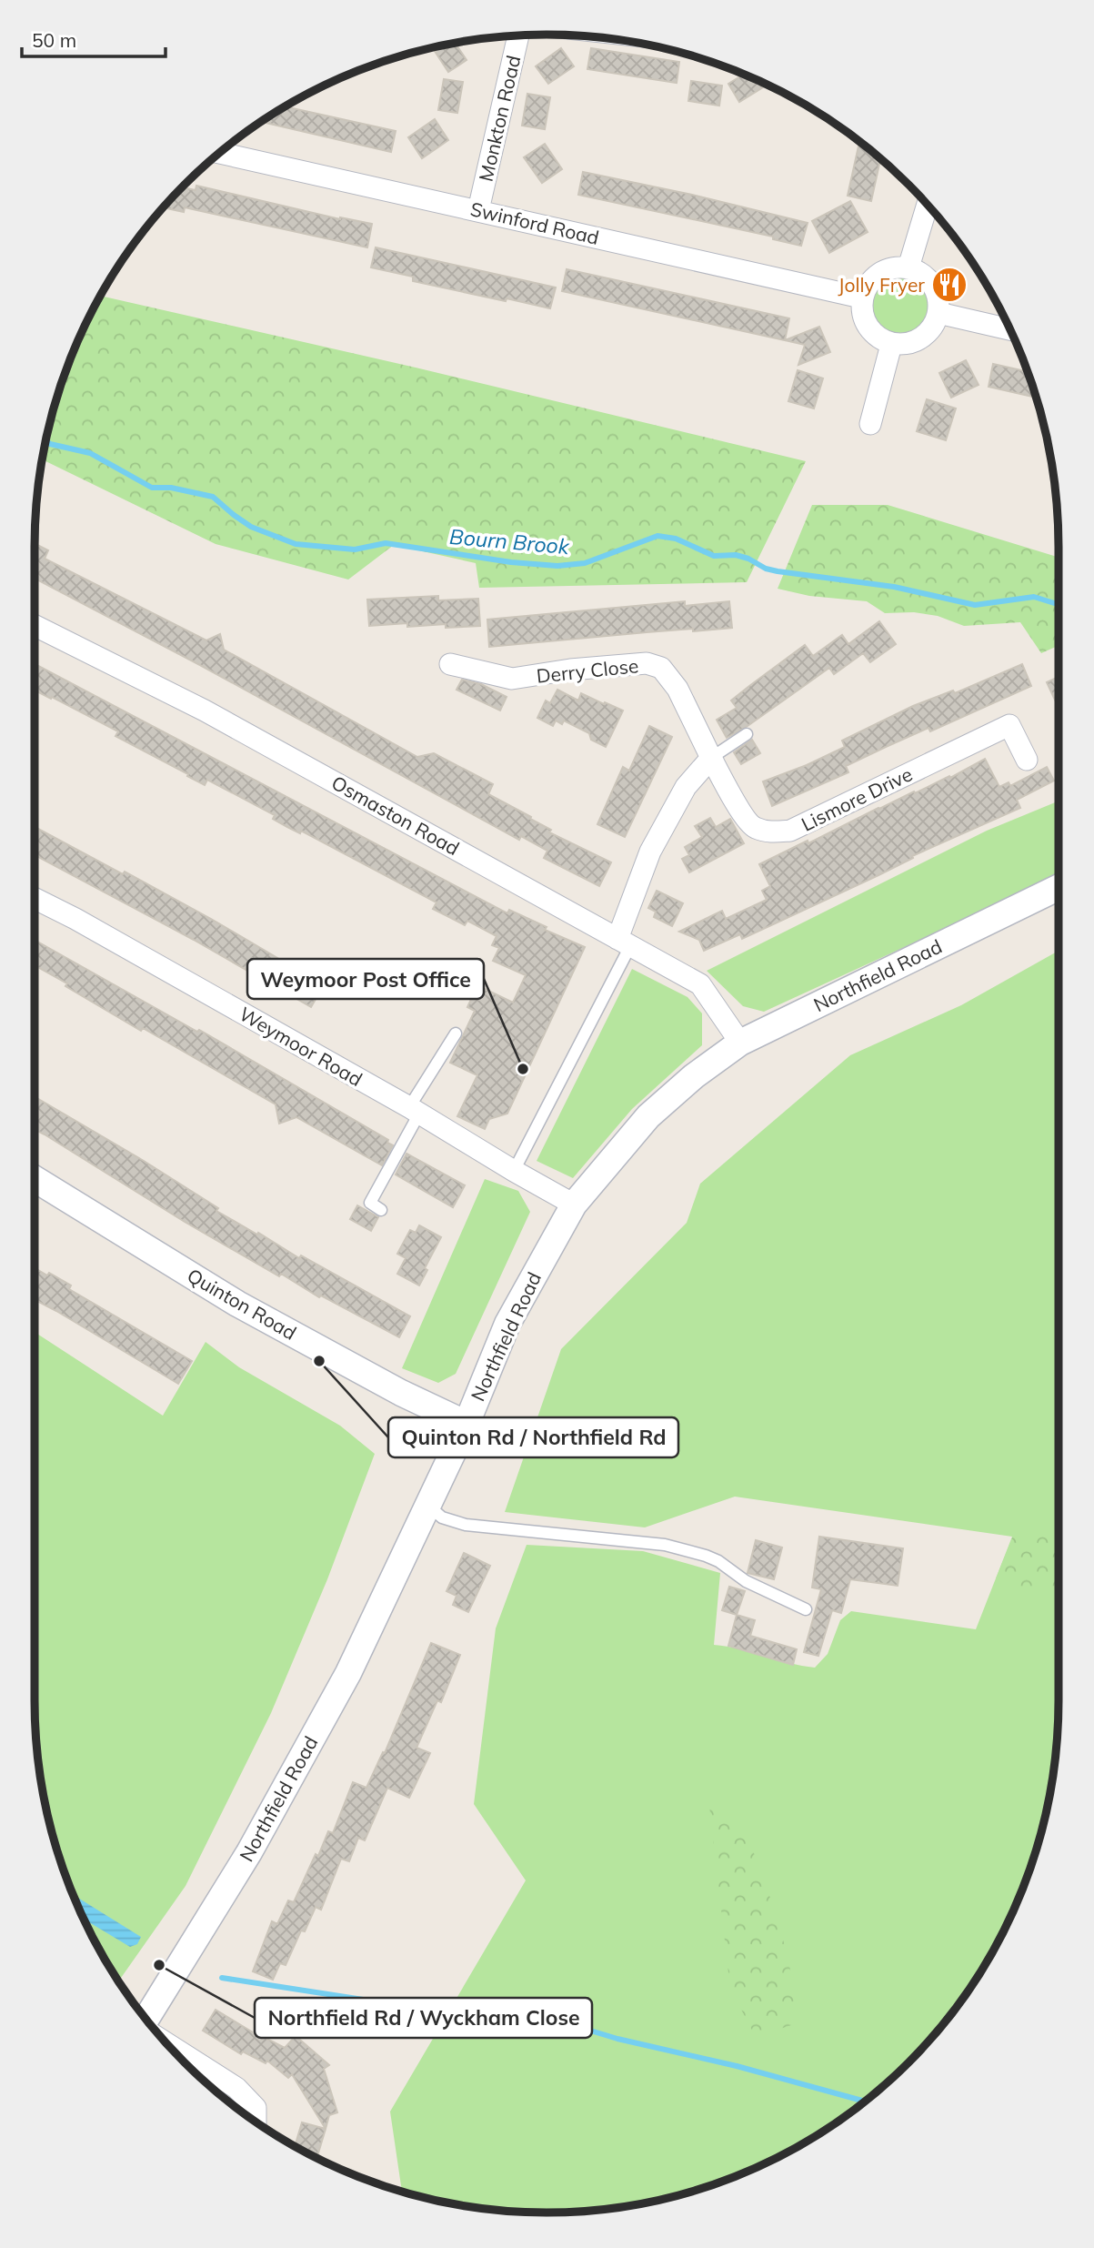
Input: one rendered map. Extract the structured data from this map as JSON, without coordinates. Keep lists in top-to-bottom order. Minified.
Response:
{"streets":{"street":["Monkton Road","Swinford Road","Derry Close","Lismore Drive","Osmaston Road","Northfield Road","Weymoor Road","Quinton Road"]},"crossings":[["Monkton Road","Swinford Road"],["Derry Close","Lismore Drive"],["Osmaston Road","Northfield Road"],["Northfield Road","Weymoor Road"],["Northfield Road","Quinton Road"]],"water":["Bourn Brook"],"places":{"restaurant":["Jolly Fryer"],"other":["Weymoor Post Office","Quinton Rd / Northfield Rd","Northfield Rd / Wyckham Close"]},"scale_bar":"50 m"}
